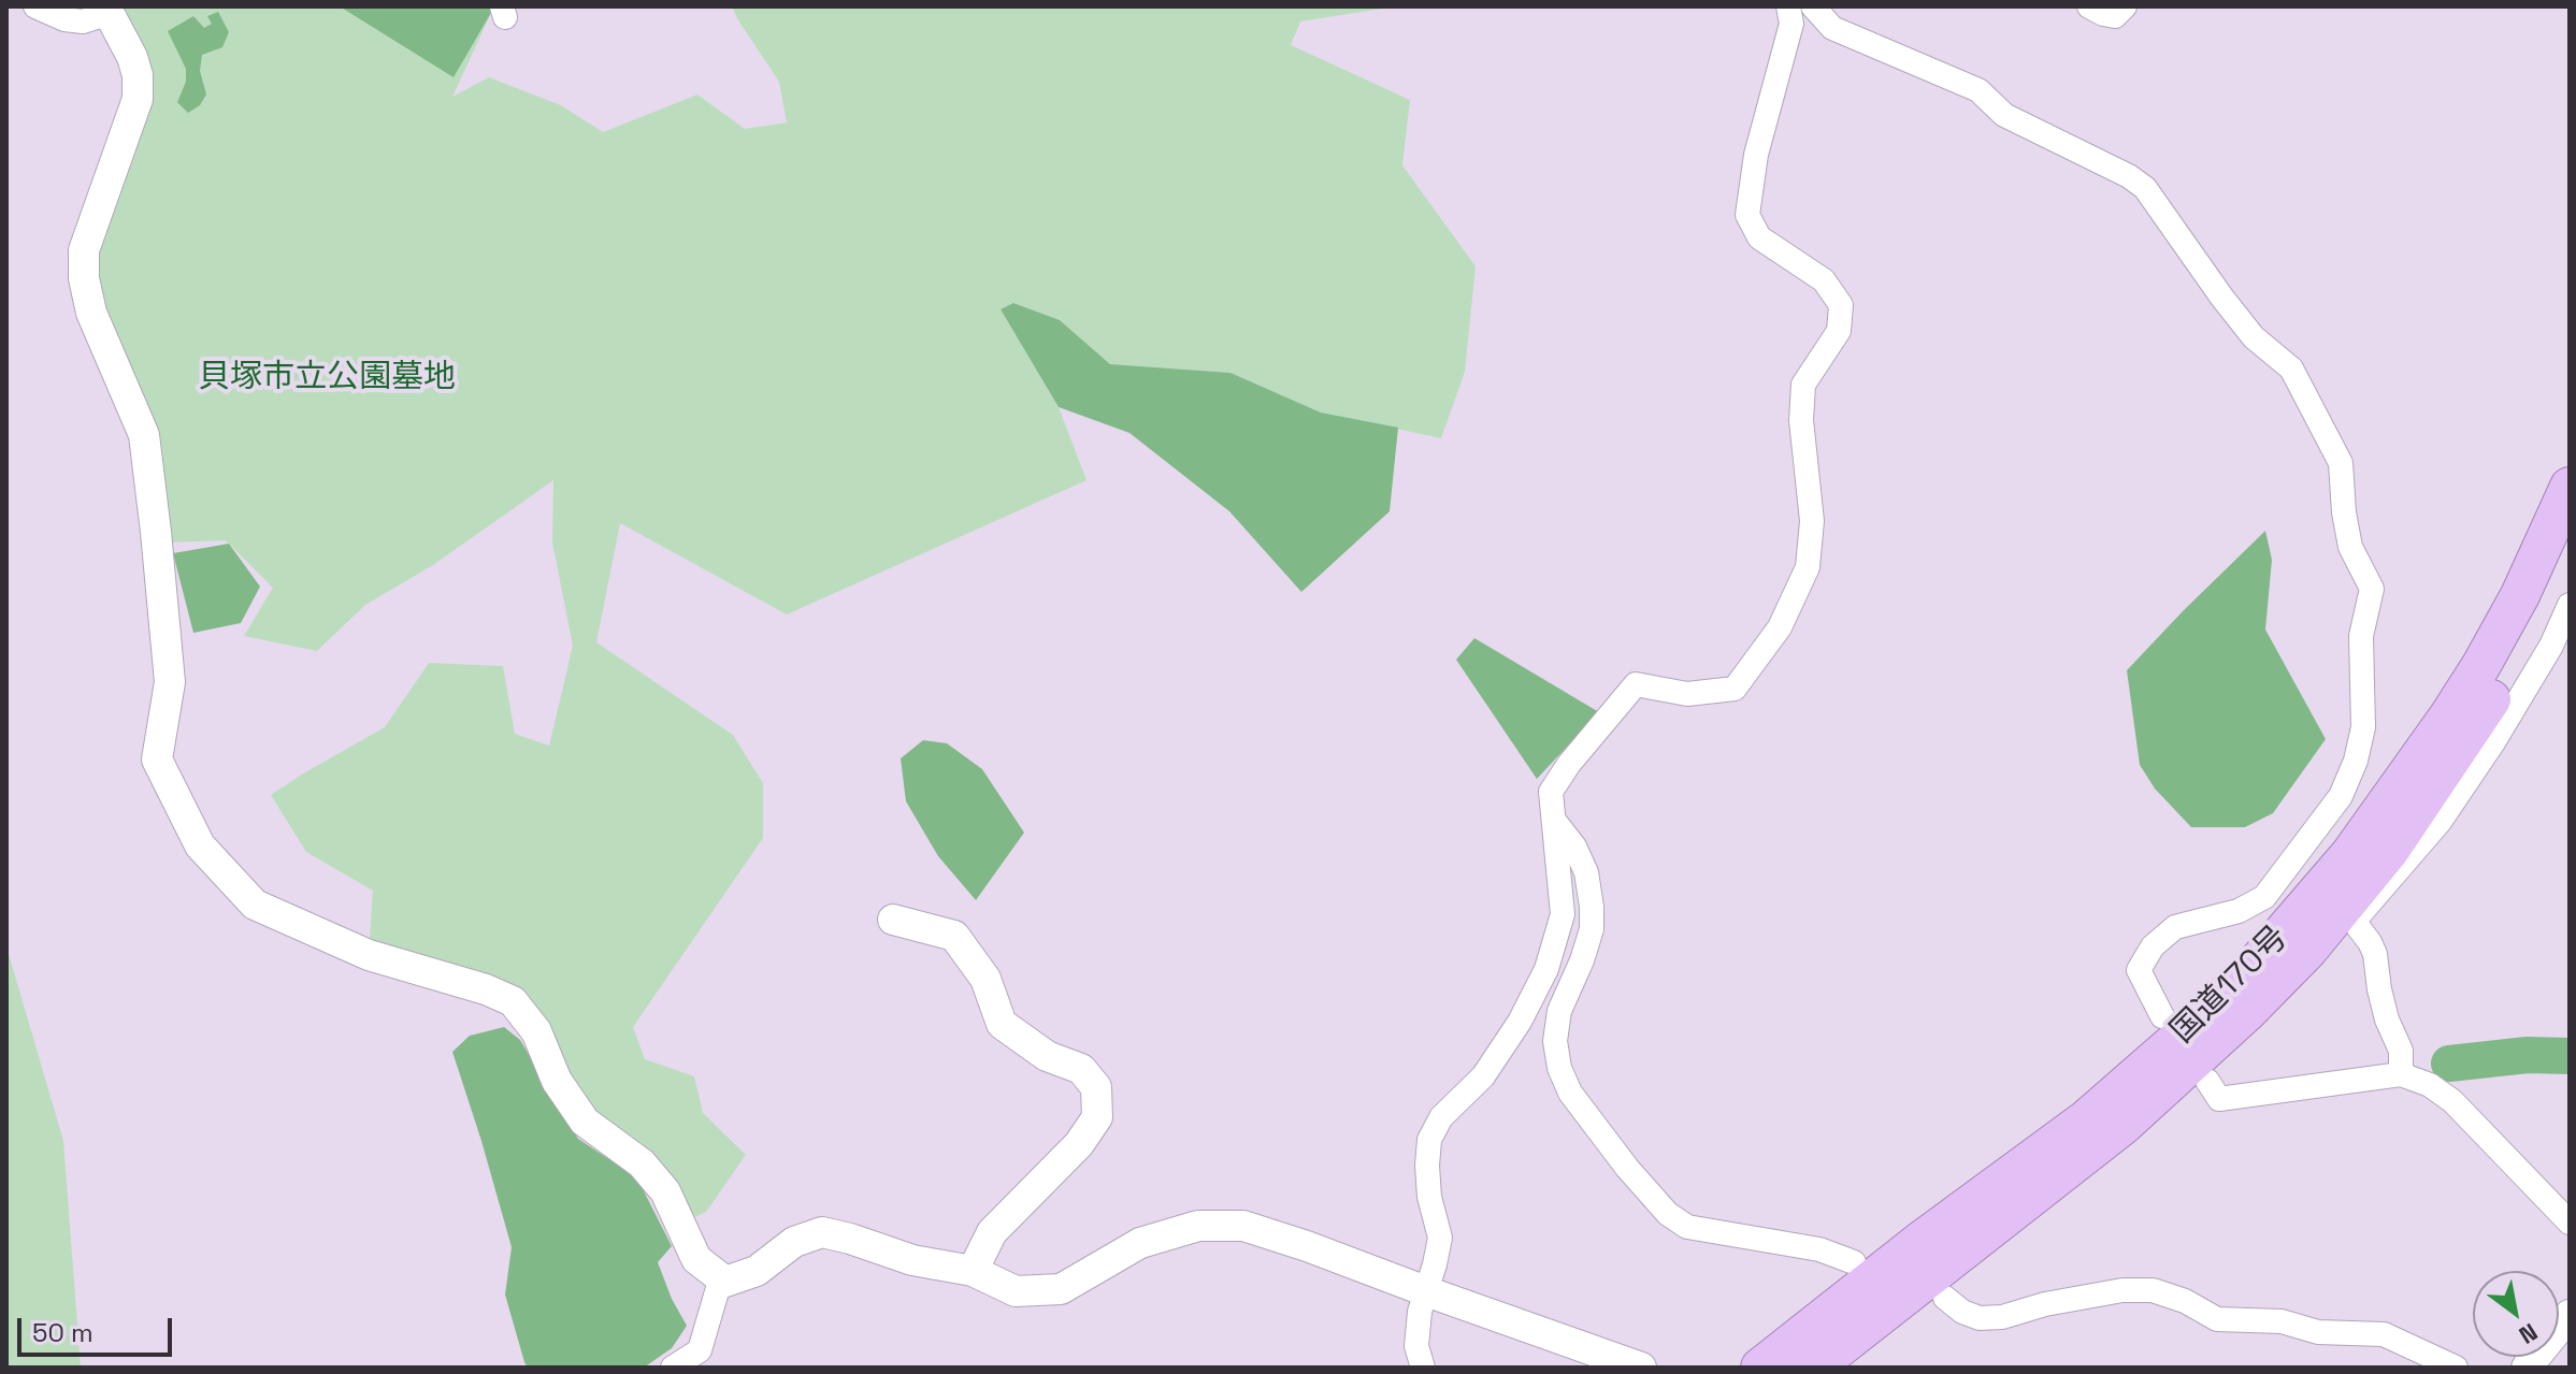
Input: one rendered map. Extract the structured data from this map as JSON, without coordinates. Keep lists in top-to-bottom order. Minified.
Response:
{"streets":{"highway":["国道170号"]},"parks":["貝塚市立公園墓地"],"scale_bar":"50 m","north":"bottom right"}
